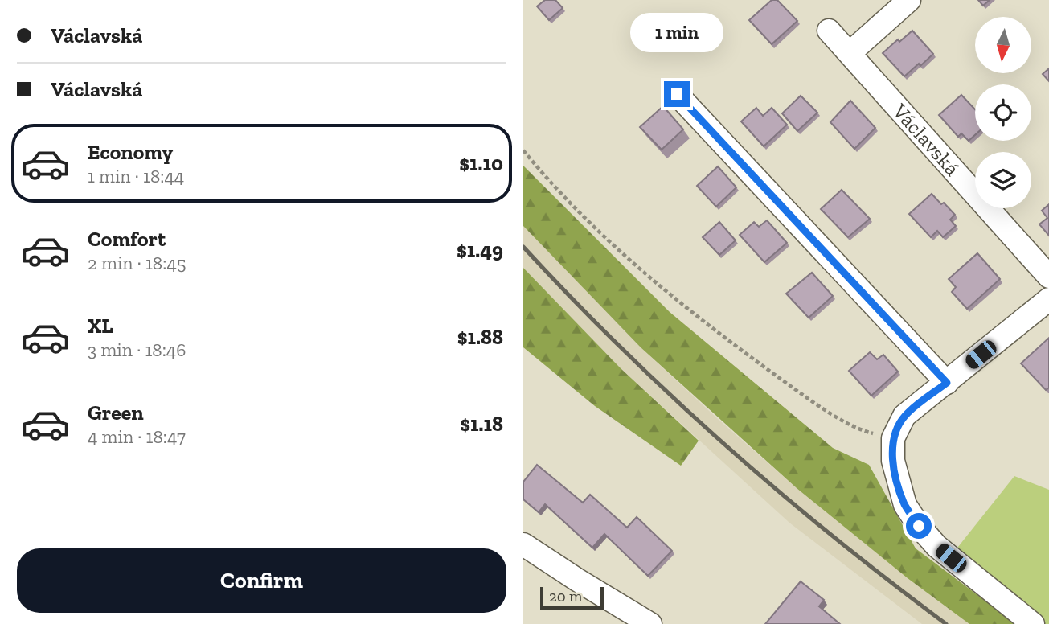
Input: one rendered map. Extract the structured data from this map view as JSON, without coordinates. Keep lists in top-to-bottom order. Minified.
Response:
{"streets":{"street":["Václavská"]},"scale_bar":"20 m","north":"bottom","page":{"banner":["Václavská","Václavská"],"bubble":"1 min","list":[{"name":"Economy","note":"1 min · 18:44","value":"$1.10"},{"name":"Comfort","note":"2 min · 18:45","value":"$1.49"},{"name":"XL","note":"3 min · 18:46","value":"$1.88"},{"name":"Green","note":"4 min · 18:47","value":"$1.18"}],"buttons":"Confirm","scale":"20 m"}}
